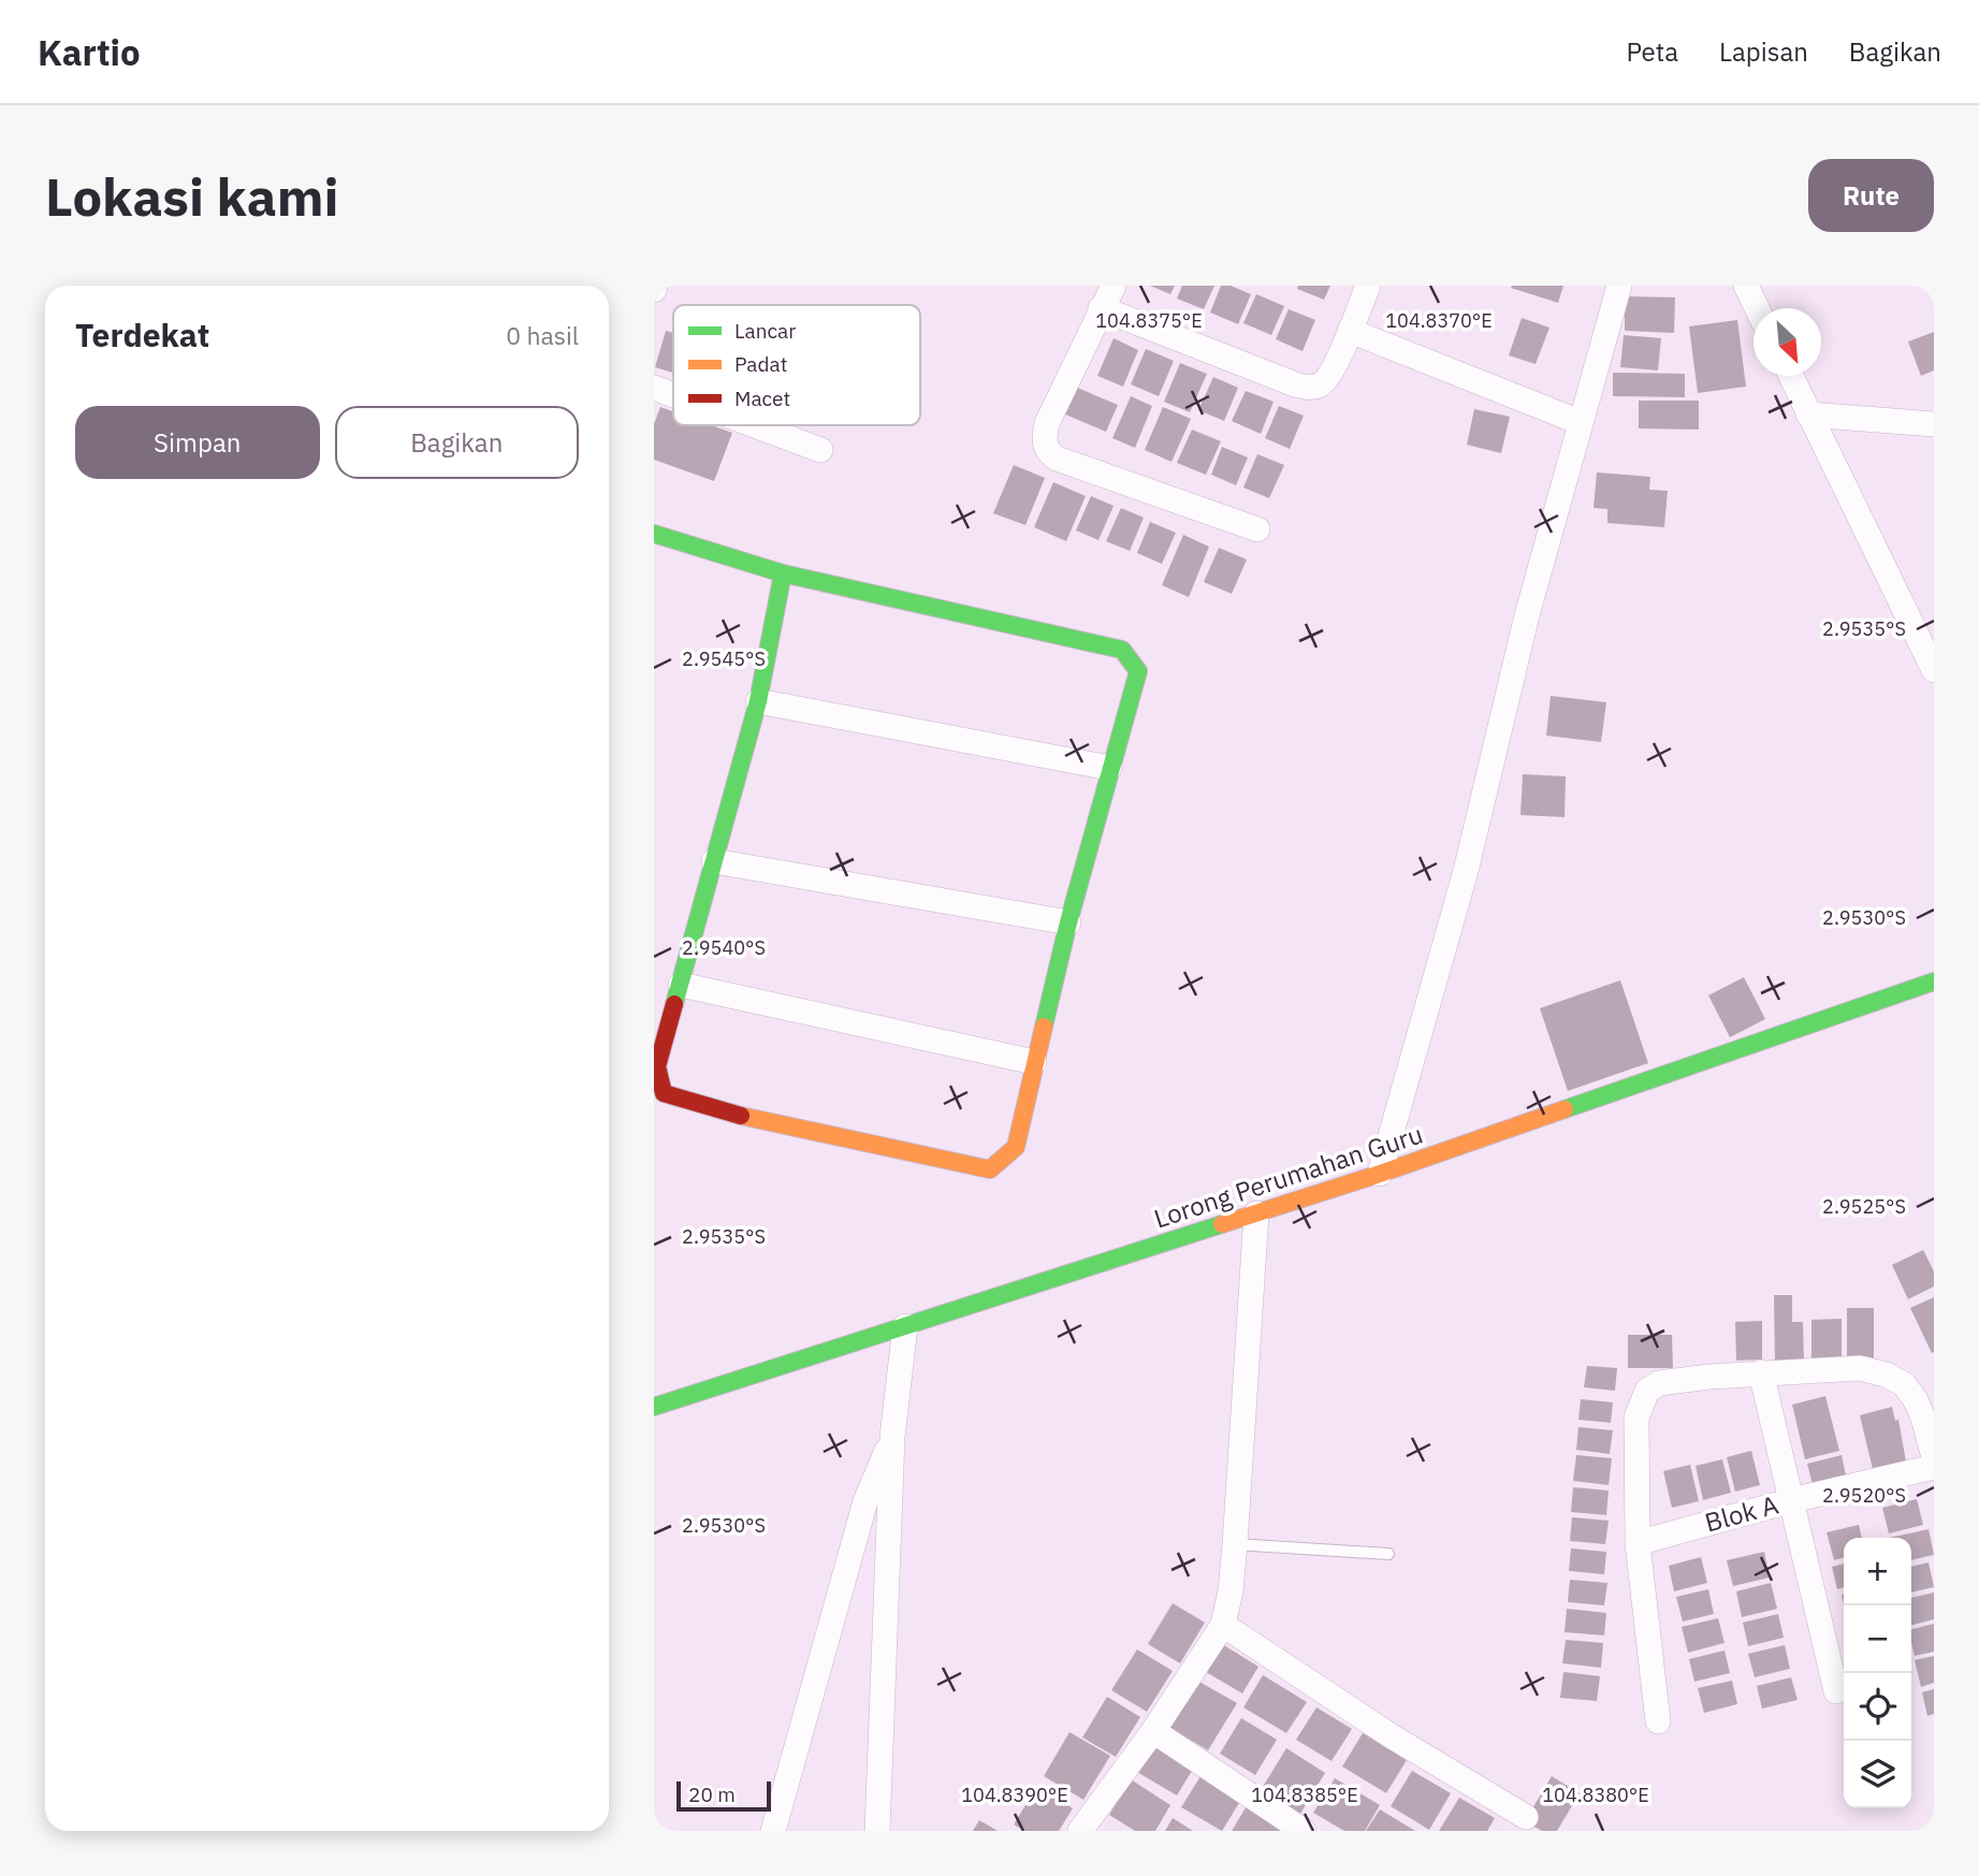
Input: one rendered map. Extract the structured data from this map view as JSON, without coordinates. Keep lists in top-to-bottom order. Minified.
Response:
{"streets":{"street":["Lorong Perumahan Guru","Blok A"]},"legend":["Lancar","Padat","Macet"],"scale_bar":"20 m","north":"bottom right","page":{"header":"Kartio","nav":["Peta","Lapisan","Bagikan"],"buttons":["Rute",["Simpan","Bagikan"]],"title":"Lokasi kami","heading":["Terdekat","0 hasil"],"map_buttons":["+","−"],"scale":"20 m"},"coordinates":["104.8370°E","104.8375°E","2.9535°S","2.9545°S","2.9530°S","2.9540°S","2.9525°S","2.9520°S","104.8390°E","104.8385°E","104.8380°E"]}
